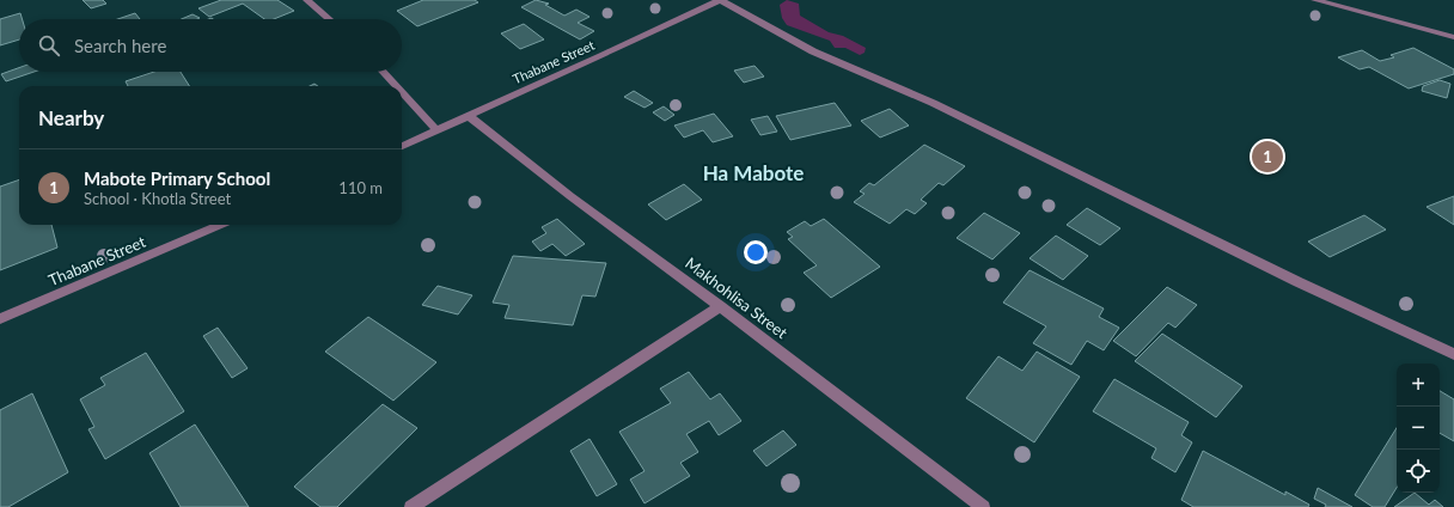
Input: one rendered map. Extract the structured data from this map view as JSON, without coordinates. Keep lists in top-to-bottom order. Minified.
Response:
{"streets":{"street":["Thabane Street","Makhohlisa Street"]},"crossings":[["Thabane Street","Makhohlisa Street"]],"districts":["Ha Mabote"],"page":{"search":"Search here","heading":"Nearby","pins":"1","list":[{"mark":"1","name":"Mabote Primary School","note":"School · Khotla Street","value":"110 m"}],"map_buttons":["+","−"]}}
